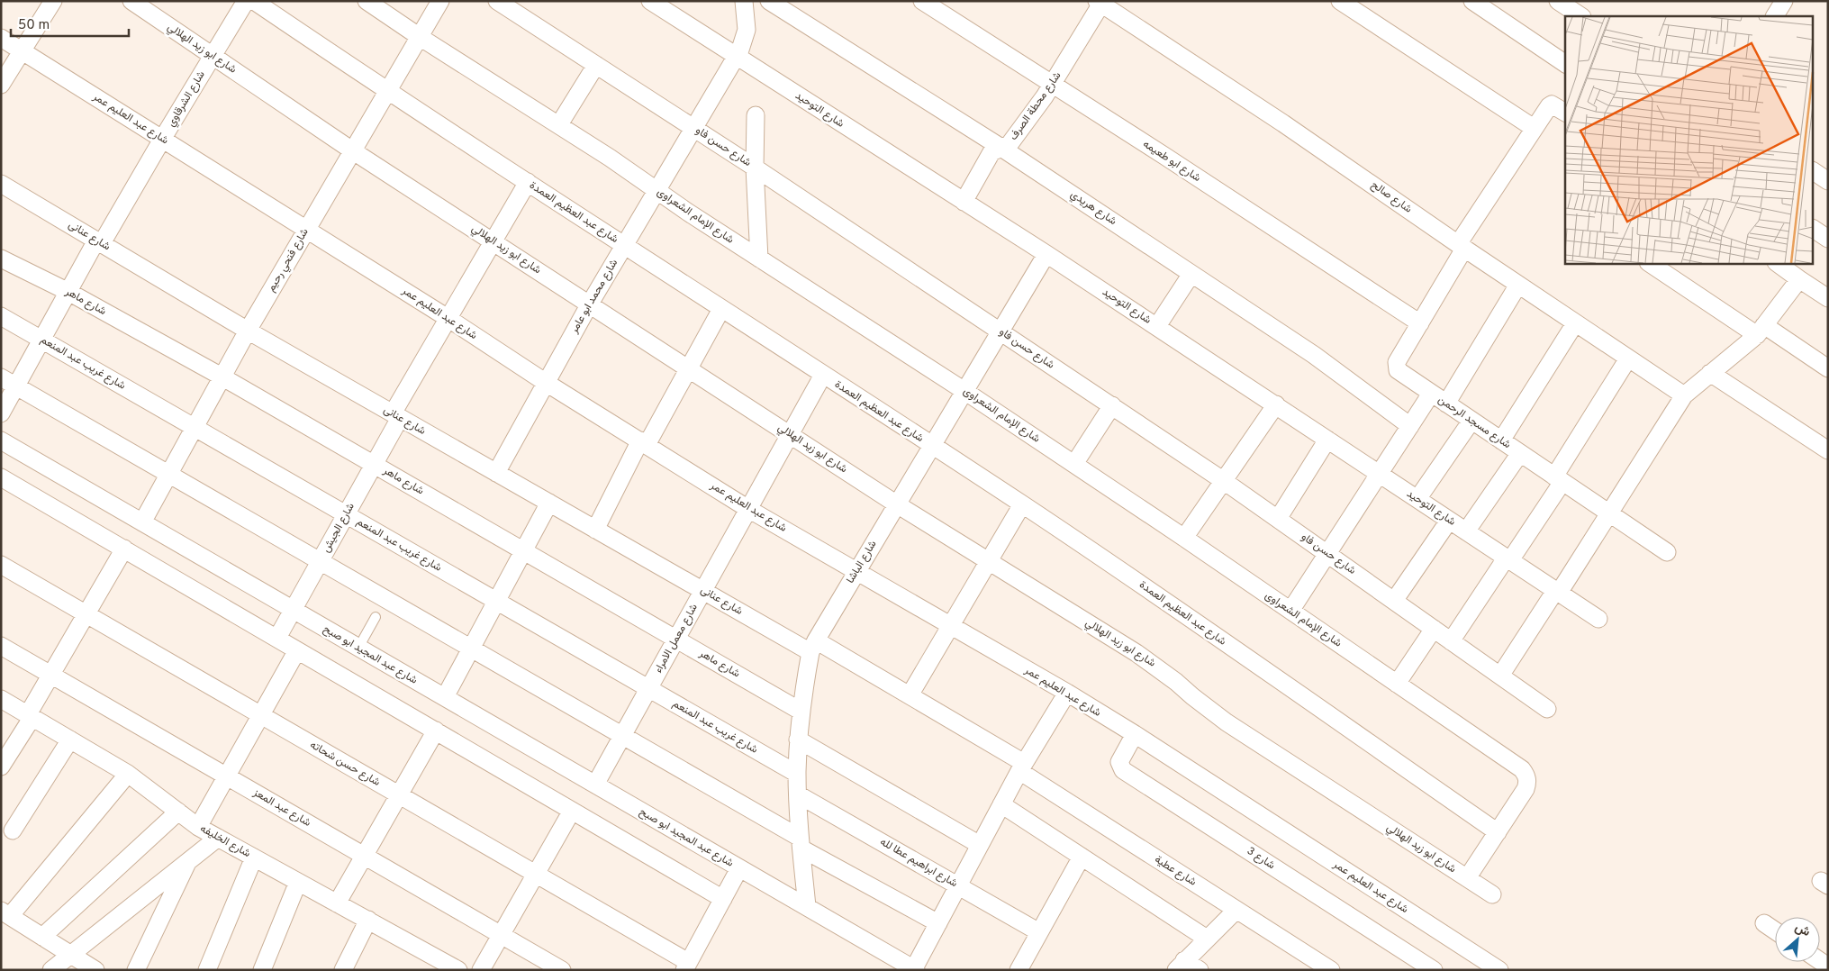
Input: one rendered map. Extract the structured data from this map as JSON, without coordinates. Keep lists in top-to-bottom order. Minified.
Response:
{"streets":{"street":["شارع ابو زيد الهلالي","شارع الشرقاوي","شارع محطة الصرف","شارع التوحيد","شارع عبد العليم عمر","شارع حسن فاو","شارع ابو طعيمه","شارع صالح","شارع هريدي","شارع عبد العظيم العمدة","شارع الإمام الشعراوى","شارع عنانى","شارع فتحي رحيم","شارع محمد ابو عامر","شارع ماهر","شارع غريب عبد المنعم","شارع مسجد الرحمن","شارع الجيش","شارع الباشا","شارع معمل الامراء","شارع عبد المجيد ابو صبح","شارع حسن شحاته","شارع عبد المعز","شارع الخليفه","شارع 3","شارع ابراهيم عطا لله","شارع عطية"]},"crossings":[["شارع ابو زيد الهلالي","شارع الشرقاوي"],["شارع ابو زيد الهلالي","شارع الإمام الشعراوى"],["شارع ابو زيد الهلالي","شارع فتحي رحيم"],["شارع ابو زيد الهلالي","شارع محمد ابو عامر"],["شارع ابو زيد الهلالي","شارع الجيش"],["شارع ابو زيد الهلالي","شارع الباشا"],["شارع ابو زيد الهلالي","شارع معمل الامراء"],["شارع الشرقاوي","شارع عبد العليم عمر"],["شارع الشرقاوي","شارع عنانى"],["شارع الشرقاوي","شارع ماهر"],["شارع الشرقاوي","شارع غريب عبد المنعم"],["شارع محطة الصرف","شارع التوحيد"],["شارع محطة الصرف","شارع ابو طعيمه"],["شارع محطة الصرف","شارع صالح"],["شارع محطة الصرف","شارع هريدي"],["شارع التوحيد","شارع محمد ابو عامر"],["شارع التوحيد","شارع الباشا"],["شارع عبد العليم عمر","شارع فتحي رحيم"],["شارع عبد العليم عمر","شارع محمد ابو عامر"],["شارع عبد العليم عمر","شارع الجيش"],["شارع عبد العليم عمر","شارع الباشا"],["شارع عبد العليم عمر","شارع معمل الامراء"],["شارع عبد العليم عمر","شارع 3"],["شارع حسن فاو","شارع محمد ابو عامر"],["شارع حسن فاو","شارع الباشا"],["شارع ابو طعيمه","شارع مسجد الرحمن"],["شارع صالح","شارع مسجد الرحمن"],["شارع عبد العظيم العمدة","شارع الإمام الشعراوى"],["شارع عبد العظيم العمدة","شارع فتحي رحيم"],["شارع عبد العظيم العمدة","شارع محمد ابو عامر"],["شارع عبد العظيم العمدة","شارع الجيش"],["شارع عبد العظيم العمدة","شارع الباشا"],["شارع عبد العظيم العمدة","شارع معمل الامراء"],["شارع الإمام الشعراوى","شارع فتحي رحيم"],["شارع الإمام الشعراوى","شارع محمد ابو عامر"],["شارع الإمام الشعراوى","شارع الباشا"],["شارع عنانى","شارع فتحي رحيم"],["شارع عنانى","شارع محمد ابو عامر"],["شارع عنانى","شارع الجيش"],["شارع عنانى","شارع الباشا"],["شارع عنانى","شارع معمل الامراء"],["شارع عنانى","شارع عطية"],["شارع فتحي رحيم","شارع ماهر"],["شارع فتحي رحيم","شارع غريب عبد المنعم"],["شارع فتحي رحيم","شارع عبد المجيد ابو صبح"],["شارع ماهر","شارع الجيش"],["شارع ماهر","شارع الباشا"],["شارع ماهر","شارع معمل الامراء"],["شارع غريب عبد المنعم","شارع الجيش"],["شارع غريب عبد المنعم","شارع الباشا"],["شارع غريب عبد المنعم","شارع معمل الامراء"],["شارع الجيش","شارع عبد المجيد ابو صبح"],["شارع الباشا","شارع عبد المجيد ابو صبح"],["شارع الباشا","شارع ابراهيم عطا لله"],["شارع معمل الامراء","شارع عبد المجيد ابو صبح"],["شارع عبد المجيد ابو صبح","شارع حسن شحاته"]],"scale_bar":"50 m","north":"top right"}
